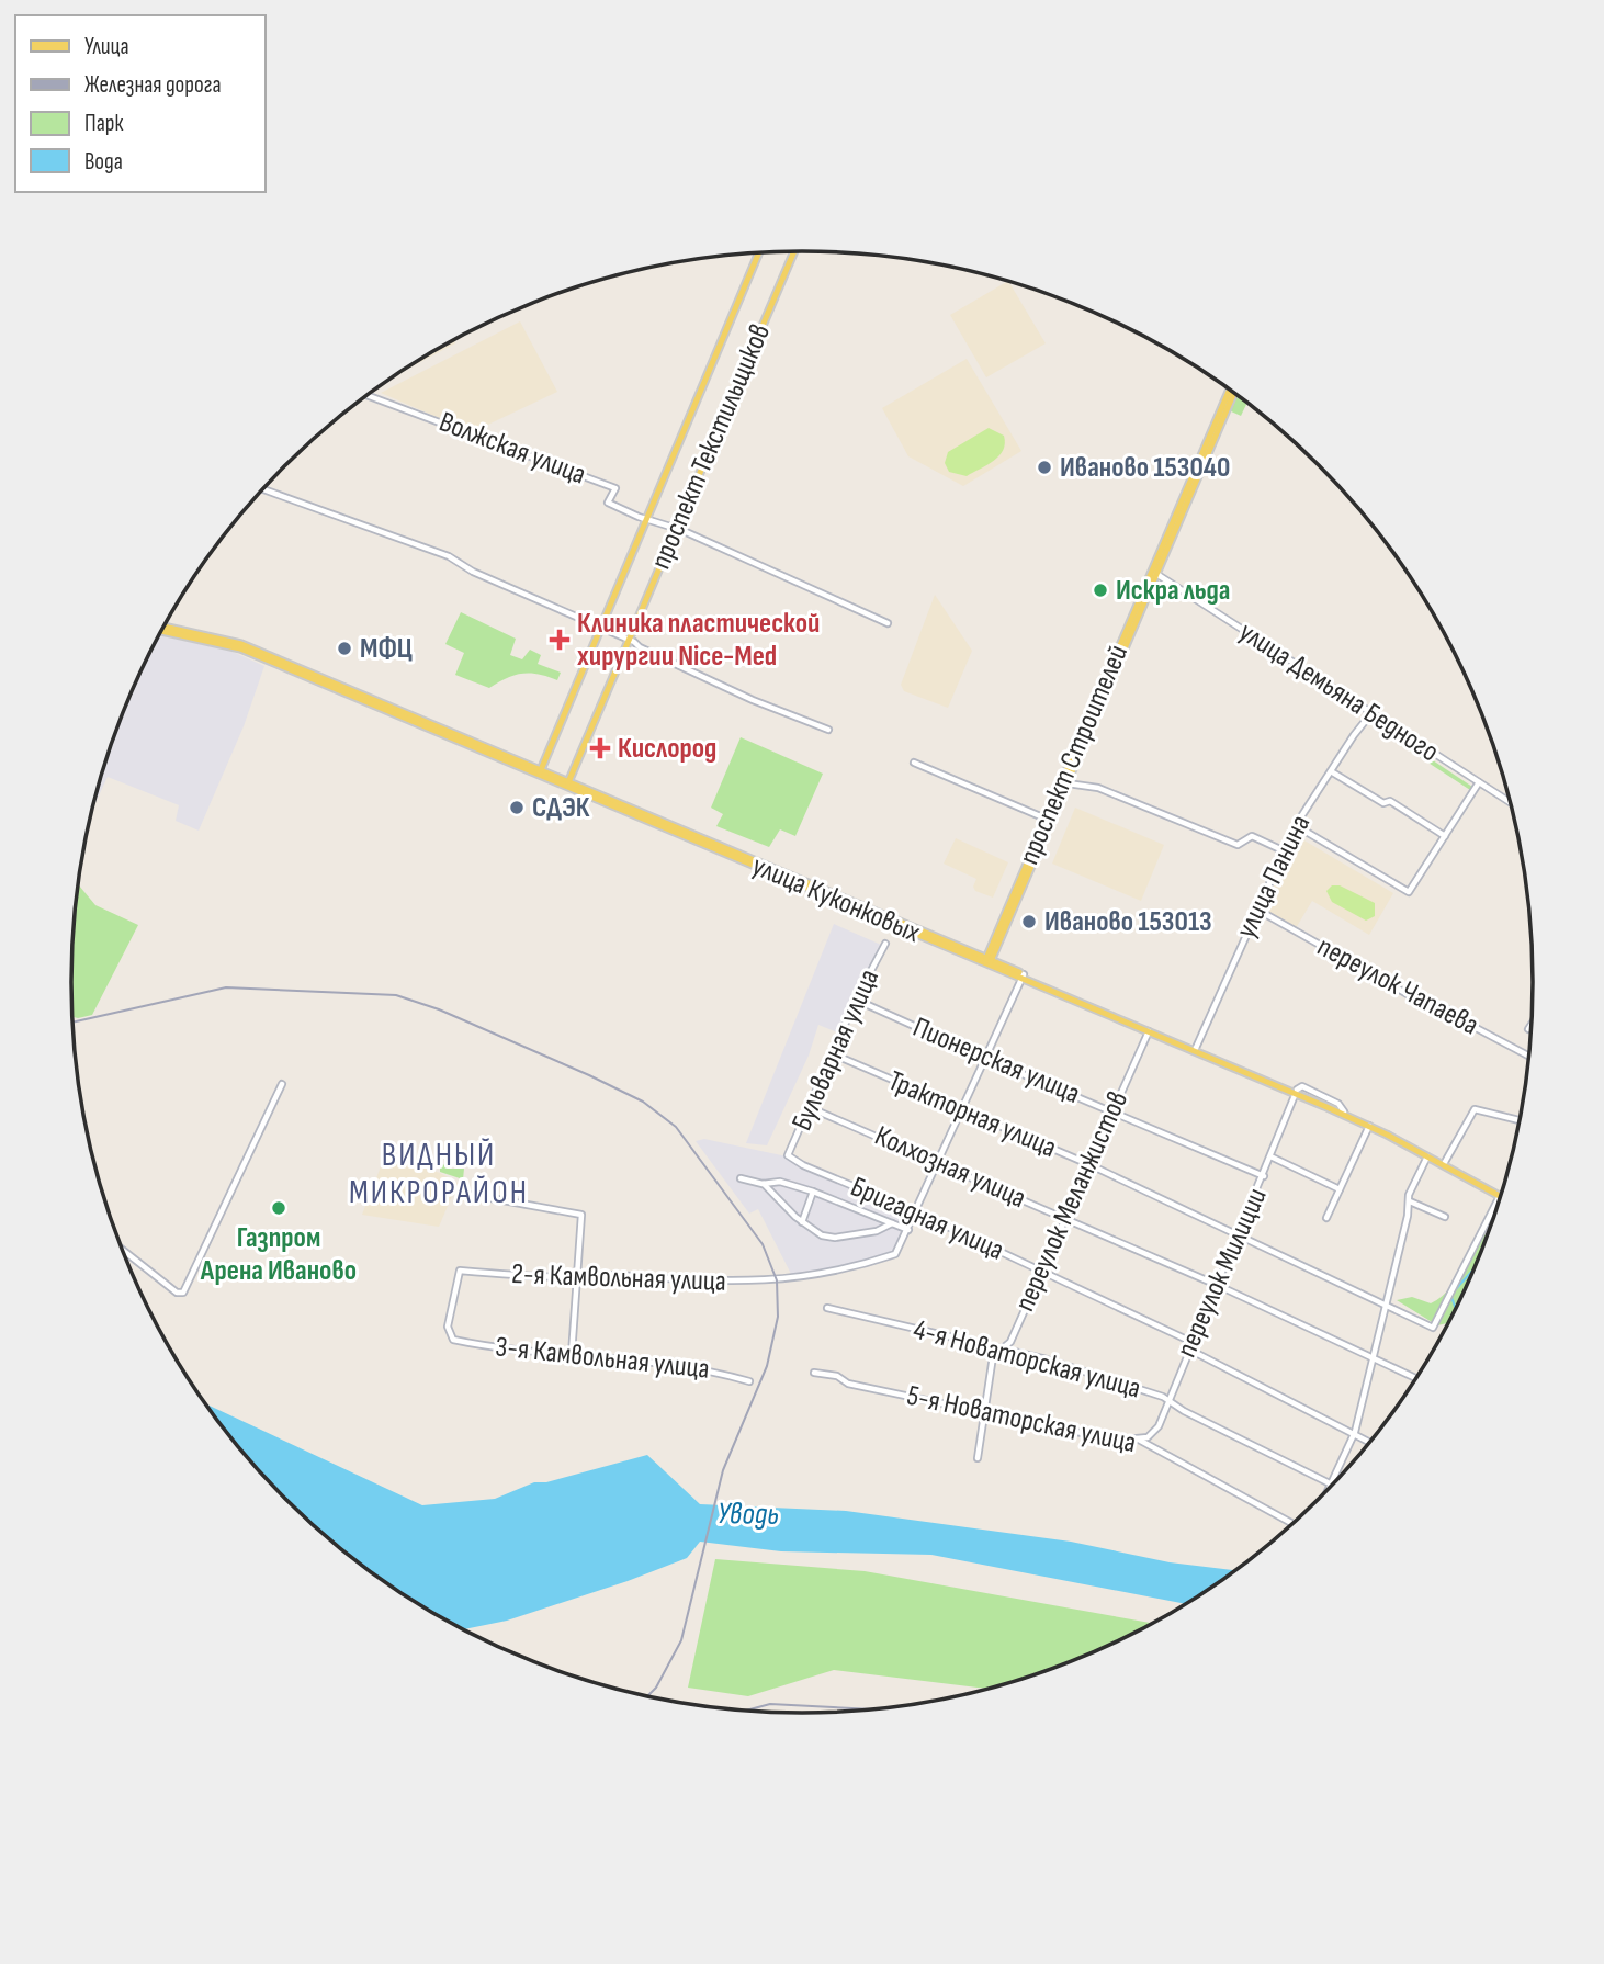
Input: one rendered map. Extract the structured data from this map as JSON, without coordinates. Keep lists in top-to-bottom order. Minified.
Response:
{"streets":{"main road":["проспект Текстильщиков","проспект Строителей","улица Куконковых"],"street":["Волжская улица","улица Демьяна Бедного","улица Панина","переулок Чапаева","Бульварная улица","Пионерская улица","Тракторная улица","Колхозная улица","переулок Меланжистов","Бригадная улица","переулок Милиции","2-я Камвольная улица","3-я Камвольная улица","4-я Новаторская улица","5-я Новаторская улица"]},"crossings":[["проспект Текстильщиков","Волжская улица"],["проспект Текстильщиков","улица Куконковых"],["улица Демьяна Бедного","проспект Строителей"],["улица Демьяна Бедного","улица Панина"],["проспект Строителей","улица Куконковых"],["улица Панина","улица Куконковых"],["улица Панина","переулок Чапаева"],["улица Куконковых","Тракторная улица"],["улица Куконковых","переулок Меланжистов"],["улица Куконковых","переулок Милиции"],["Бульварная улица","Пионерская улица"],["Бульварная улица","Тракторная улица"],["Бульварная улица","Колхозная улица"],["Бульварная улица","Бригадная улица"],["Пионерская улица","переулок Меланжистов"],["Пионерская улица","переулок Милиции"],["Тракторная улица","переулок Меланжистов"],["Тракторная улица","переулок Милиции"],["Колхозная улица","переулок Меланжистов"],["Колхозная улица","переулок Милиции"],["переулок Меланжистов","Бригадная улица"],["переулок Меланжистов","4-я Новаторская улица"],["переулок Меланжистов","5-я Новаторская улица"],["Бригадная улица","переулок Милиции"],["переулок Милиции","4-я Новаторская улица"],["переулок Милиции","5-я Новаторская улица"],["2-я Камвольная улица","3-я Камвольная улица"]],"districts":["ВИДНЫЙ МИКРОРАЙОН"],"water":["Уводь"],"places":{"other":["Иваново 153040","Искра льда","МФЦ","СДЭК","Иваново 153013","Газпром Арена Иваново"],"health":["Клиника пластической хирургии Nice-Med","Кислород"]},"legend":["Улица","Железная дорога","Парк","Вода"]}
